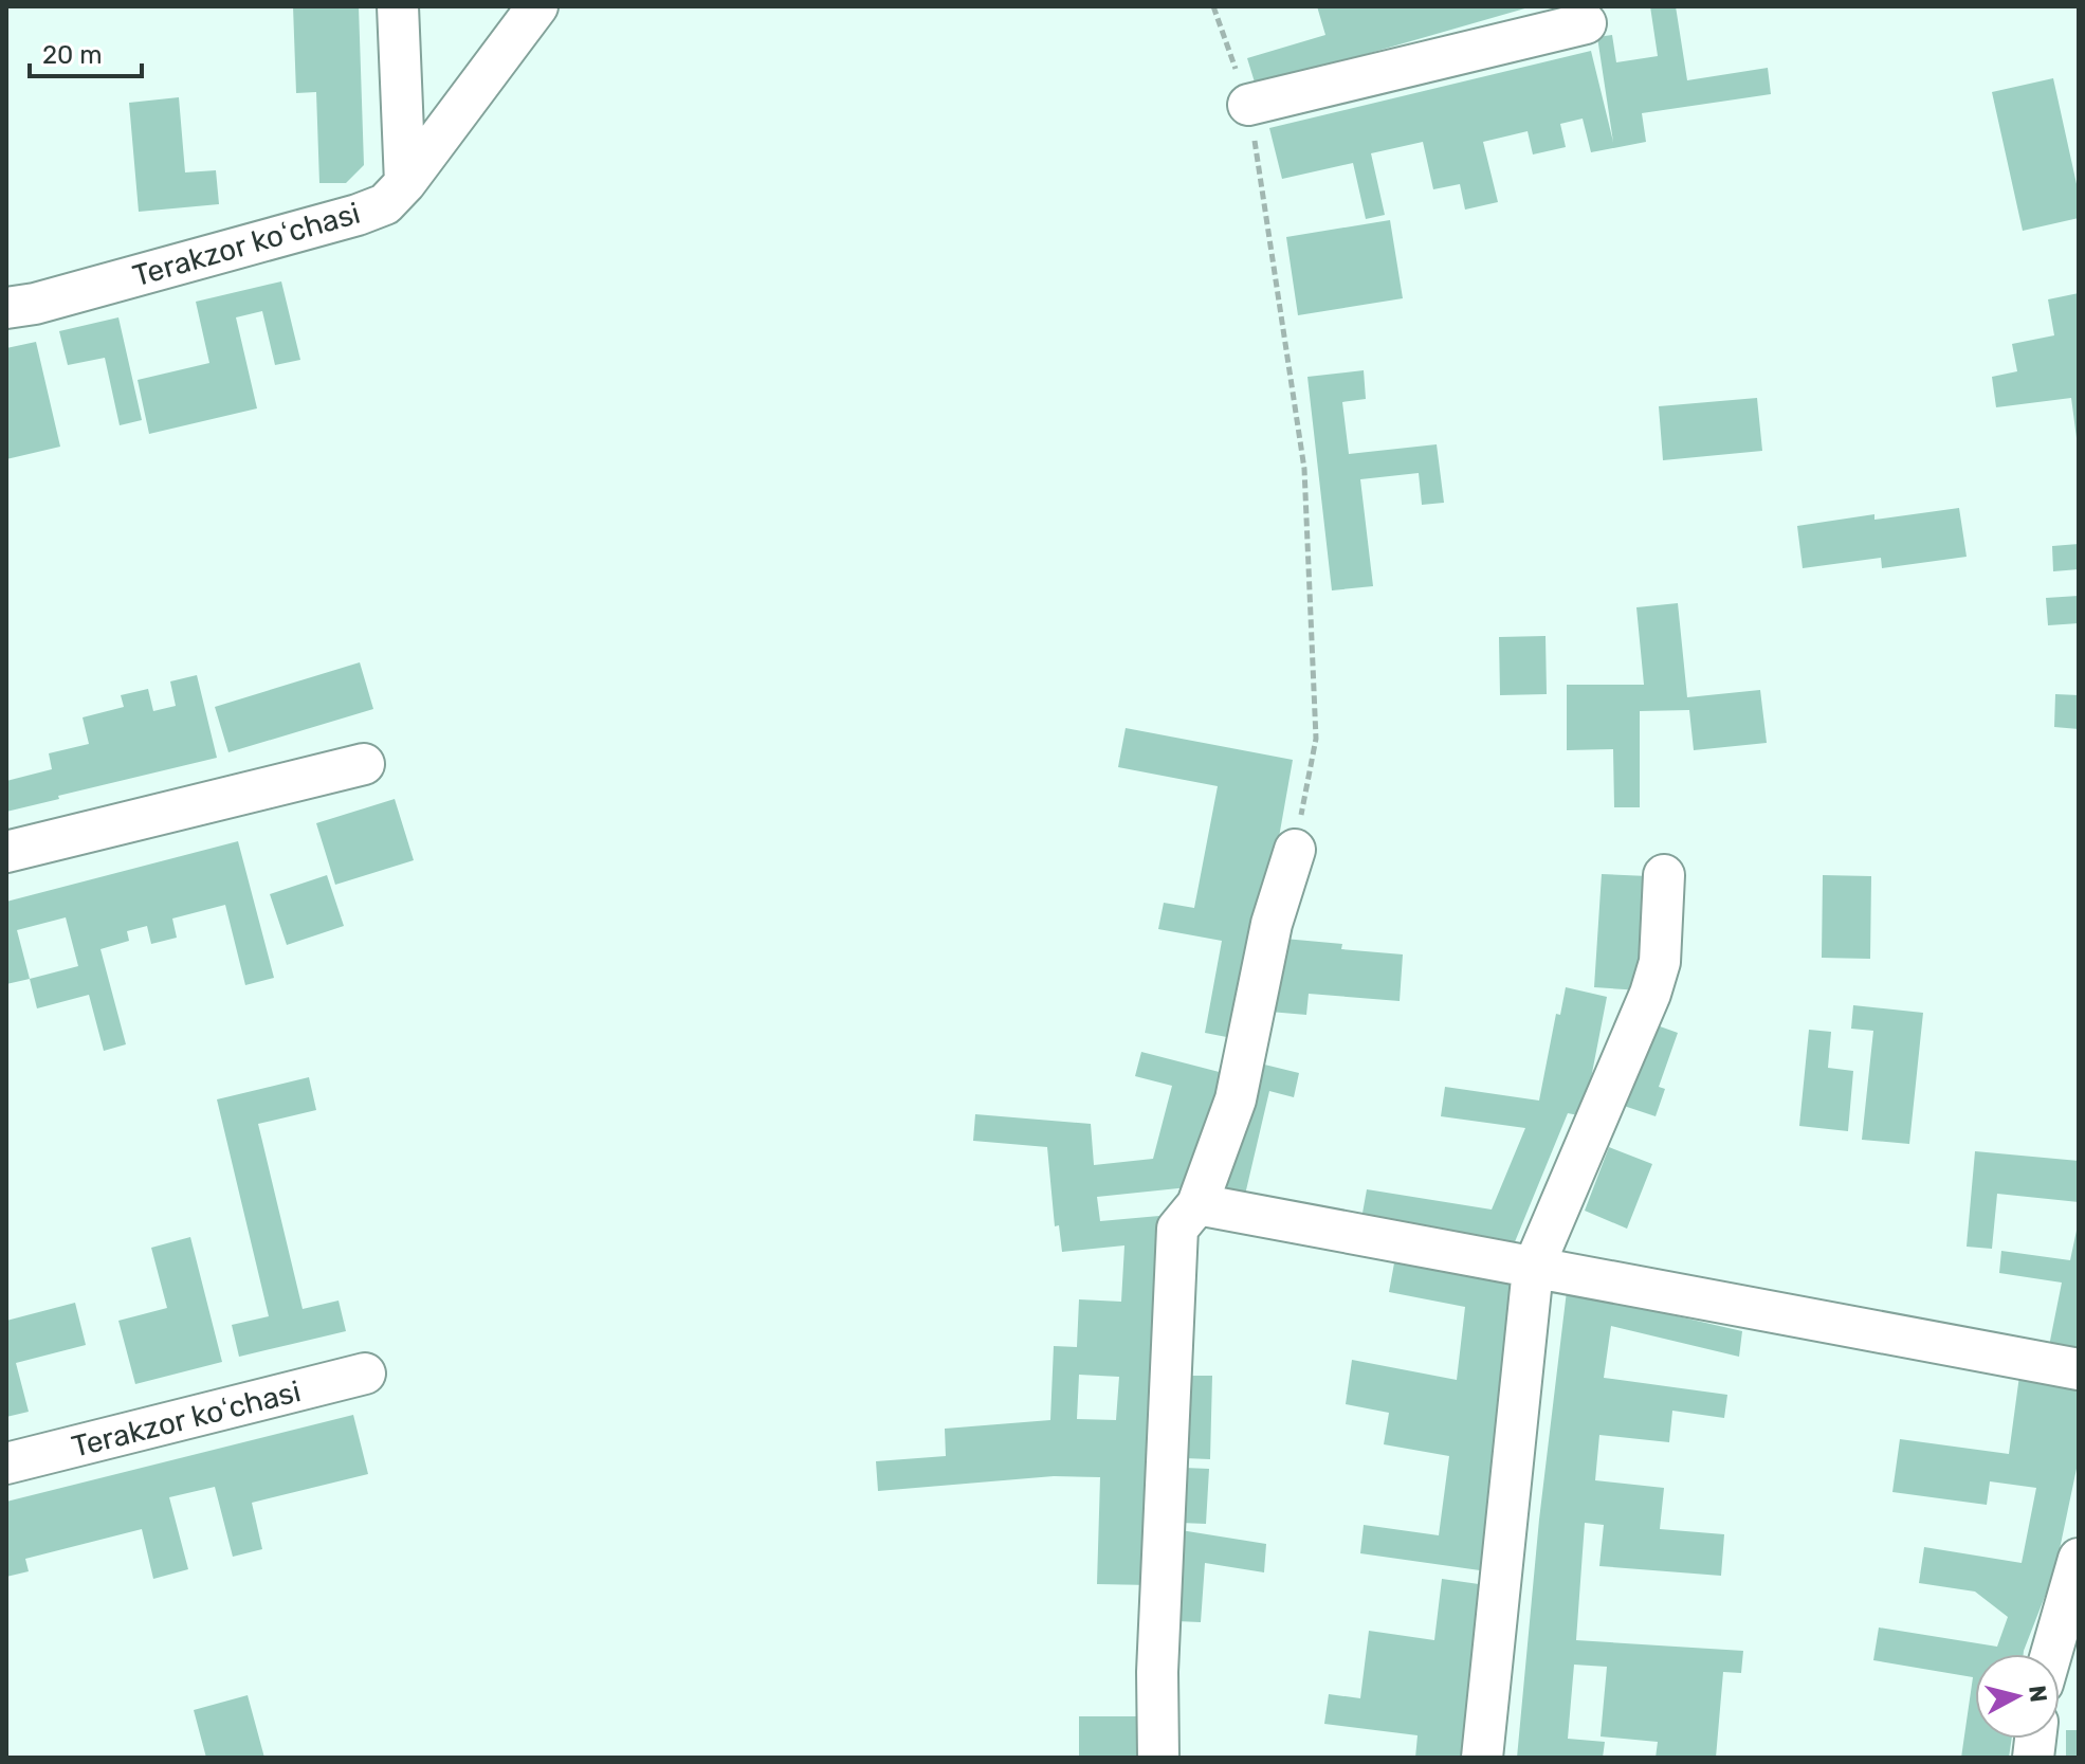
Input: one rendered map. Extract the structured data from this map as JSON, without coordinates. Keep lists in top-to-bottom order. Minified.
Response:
{"streets":{"street":["Terakzor koʻchasi"]},"scale_bar":"20 m","north":"right"}
